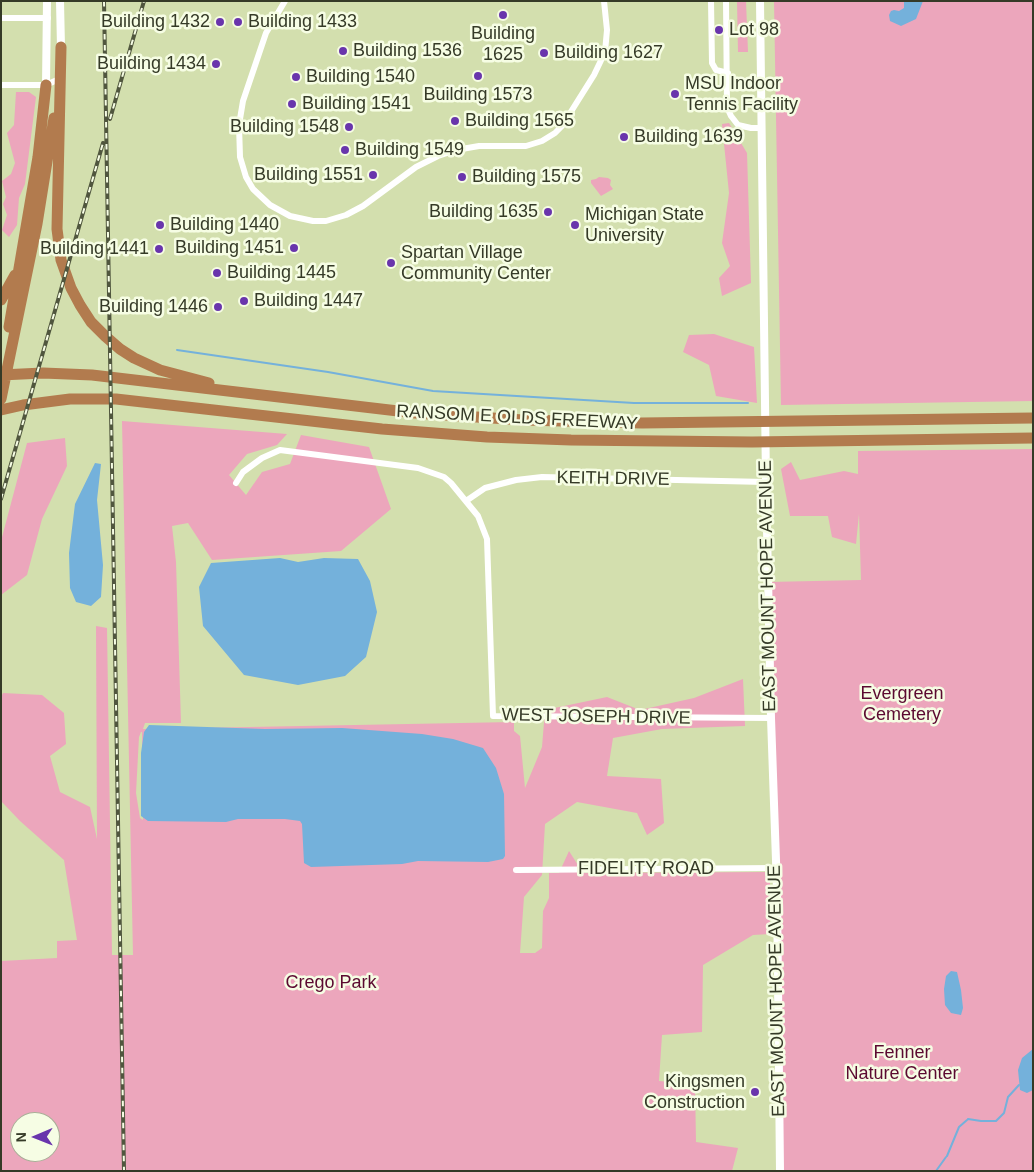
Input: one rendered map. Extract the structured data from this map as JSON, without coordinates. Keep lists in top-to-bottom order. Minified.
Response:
{"streets":{"highway":["RANSOM E OLDS FREEWAY"],"street":["KEITH DRIVE","EAST MOUNT HOPE AVENUE","WEST JOSEPH DRIVE","FIDELITY ROAD"]},"crossings":[["KEITH DRIVE","EAST MOUNT HOPE AVENUE"],["KEITH DRIVE","WEST JOSEPH DRIVE"],["EAST MOUNT HOPE AVENUE","WEST JOSEPH DRIVE"],["EAST MOUNT HOPE AVENUE","FIDELITY ROAD"]],"parks":["Evergreen Cemetery","Crego Park","Fenner Nature Center"],"places":["Building 1625","Building 1432","Building 1433","Lot 98","Building 1536","Building 1627","Building 1434","Building 1573","Building 1540","MSU Indoor Tennis Facility","Building 1541","Building 1565","Building 1548","Building 1639","Building 1549","Building 1551","Building 1575","Building 1635","Building 1440","Michigan State University","Building 1451","Building 1441","Spartan Village Community Center","Building 1445","Building 1447","Building 1446","Kingsmen Construction"],"north":"left"}
